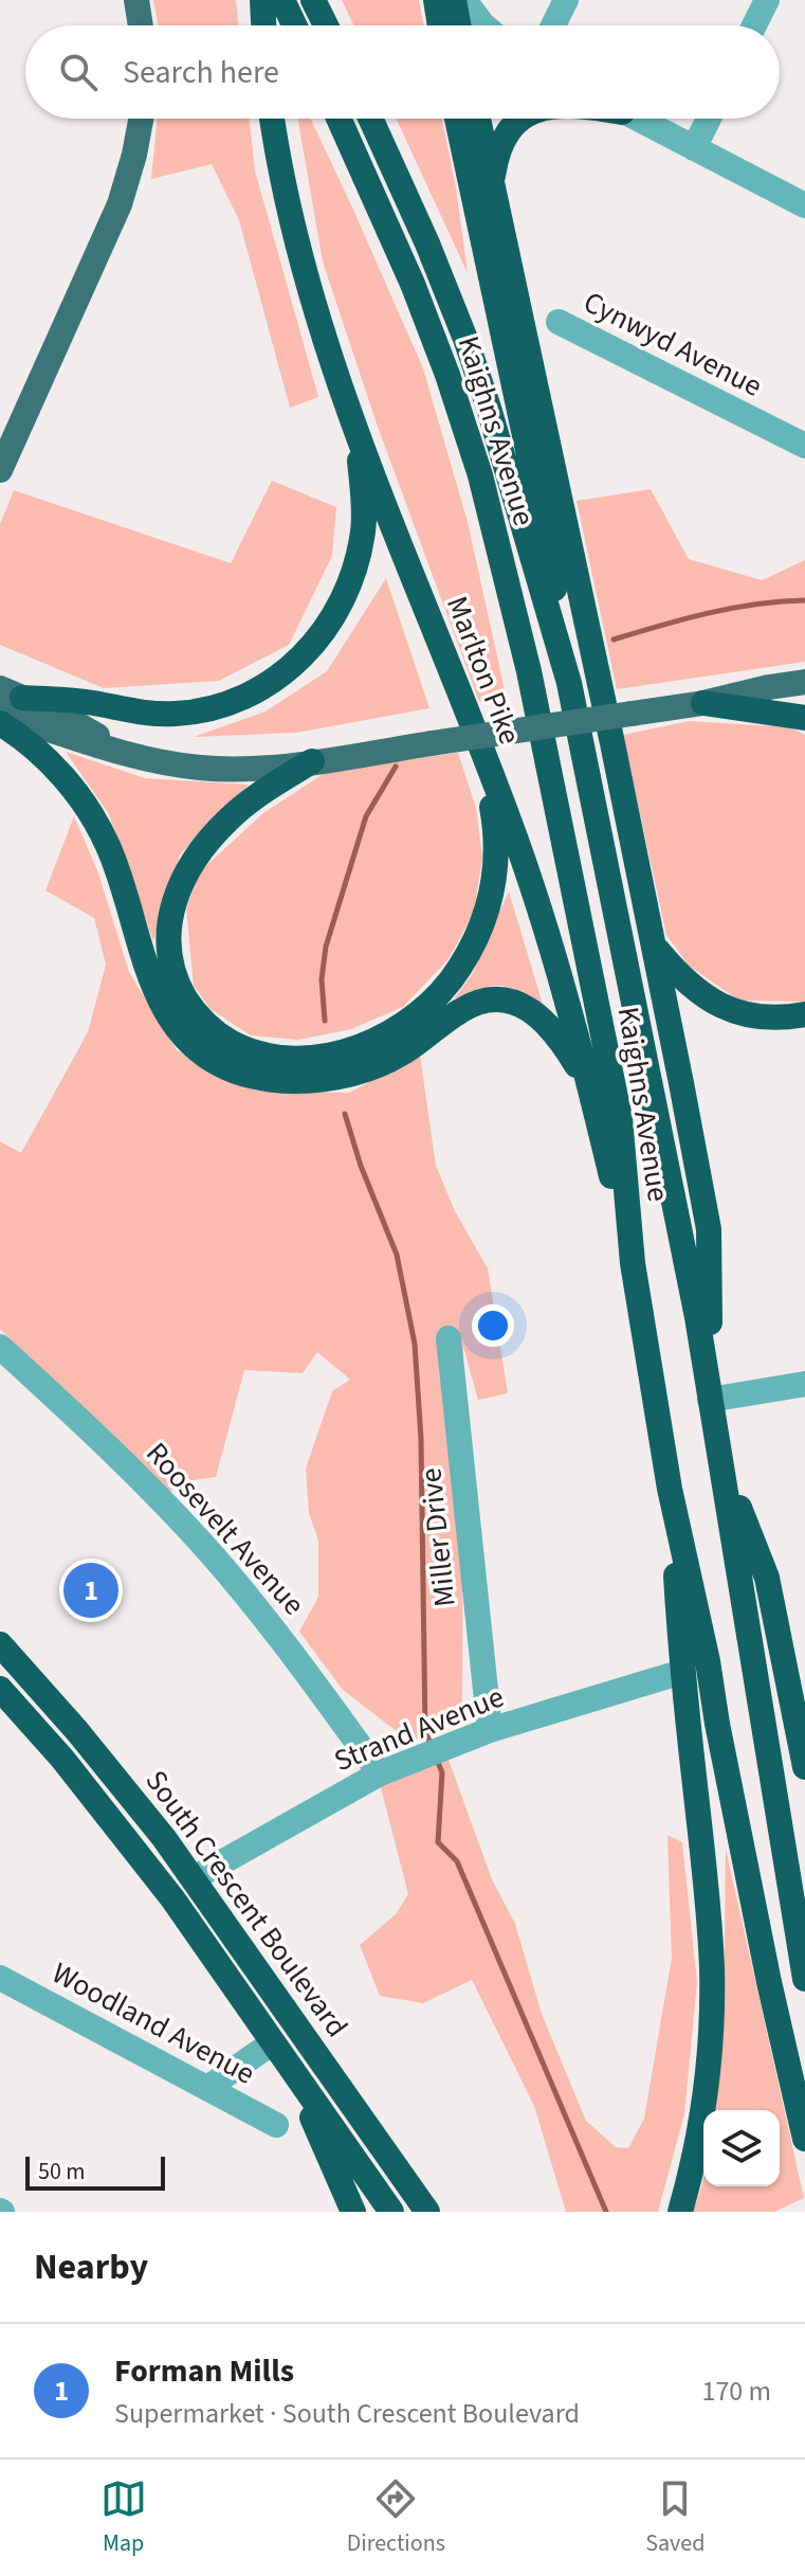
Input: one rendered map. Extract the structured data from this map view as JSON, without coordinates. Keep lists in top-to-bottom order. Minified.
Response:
{"streets":{"highway":["Kaighns Avenue","Marlton Pike","South Crescent Boulevard"],"street":["Cynwyd Avenue","Roosevelt Avenue","Miller Drive","Strand Avenue","Woodland Avenue"]},"crossings":[["Kaighns Avenue","Marlton Pike"],["Roosevelt Avenue","Strand Avenue"],["Miller Drive","Strand Avenue"],["Strand Avenue","South Crescent Boulevard"]],"scale_bar":"50 m","page":{"search":"Search here","pins":"1","scale":"50 m","heading":"Nearby","list":[{"mark":"1","name":"Forman Mills","note":"Supermarket · South Crescent Boulevard","value":"170 m"}],"nav":["Map","Directions","Saved"]}}
